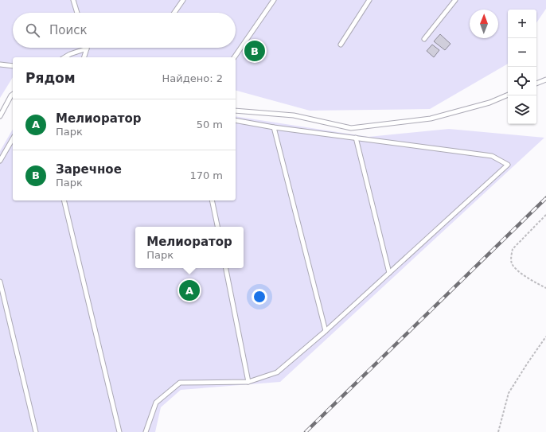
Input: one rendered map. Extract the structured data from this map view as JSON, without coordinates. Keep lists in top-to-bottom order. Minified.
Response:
{"north":"top","page":{"map_buttons":["+","−"],"search":"Поиск","pins":["B","A"],"heading":["Рядом","Найдено: 2"],"list":[{"mark":"A","name":"Мелиоратор","note":"Парк","value":"50 m"},{"mark":"B","name":"Заречное","note":"Парк","value":"170 m"}],"popup":["Мелиоратор","Парк"]}}
